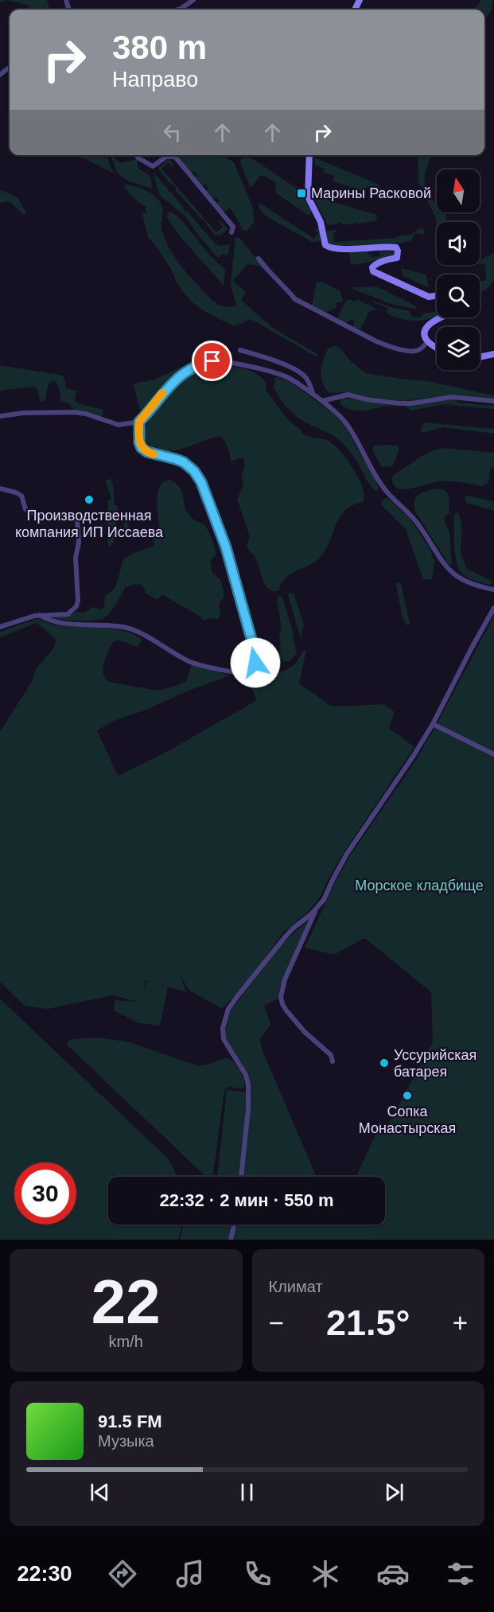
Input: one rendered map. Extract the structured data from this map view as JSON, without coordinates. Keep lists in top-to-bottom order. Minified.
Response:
{"parks":["Морское кладбище"],"places":{"transit":["Марины Расковой"],"other":["Производственная компания ИП Иссаева","Уссурийская батарея","Сопка Монастырская"]},"north":"top","page":{"turn":["380 m","Направо"],"limit":"30","trip":"22:32 · 2 мин · 550 m","tile":[["22","km/h"],"Климат"],"heat":["−","21.5°","+"],"song":["91.5 FM","Музыка"],"tabs":"22:30"}}
